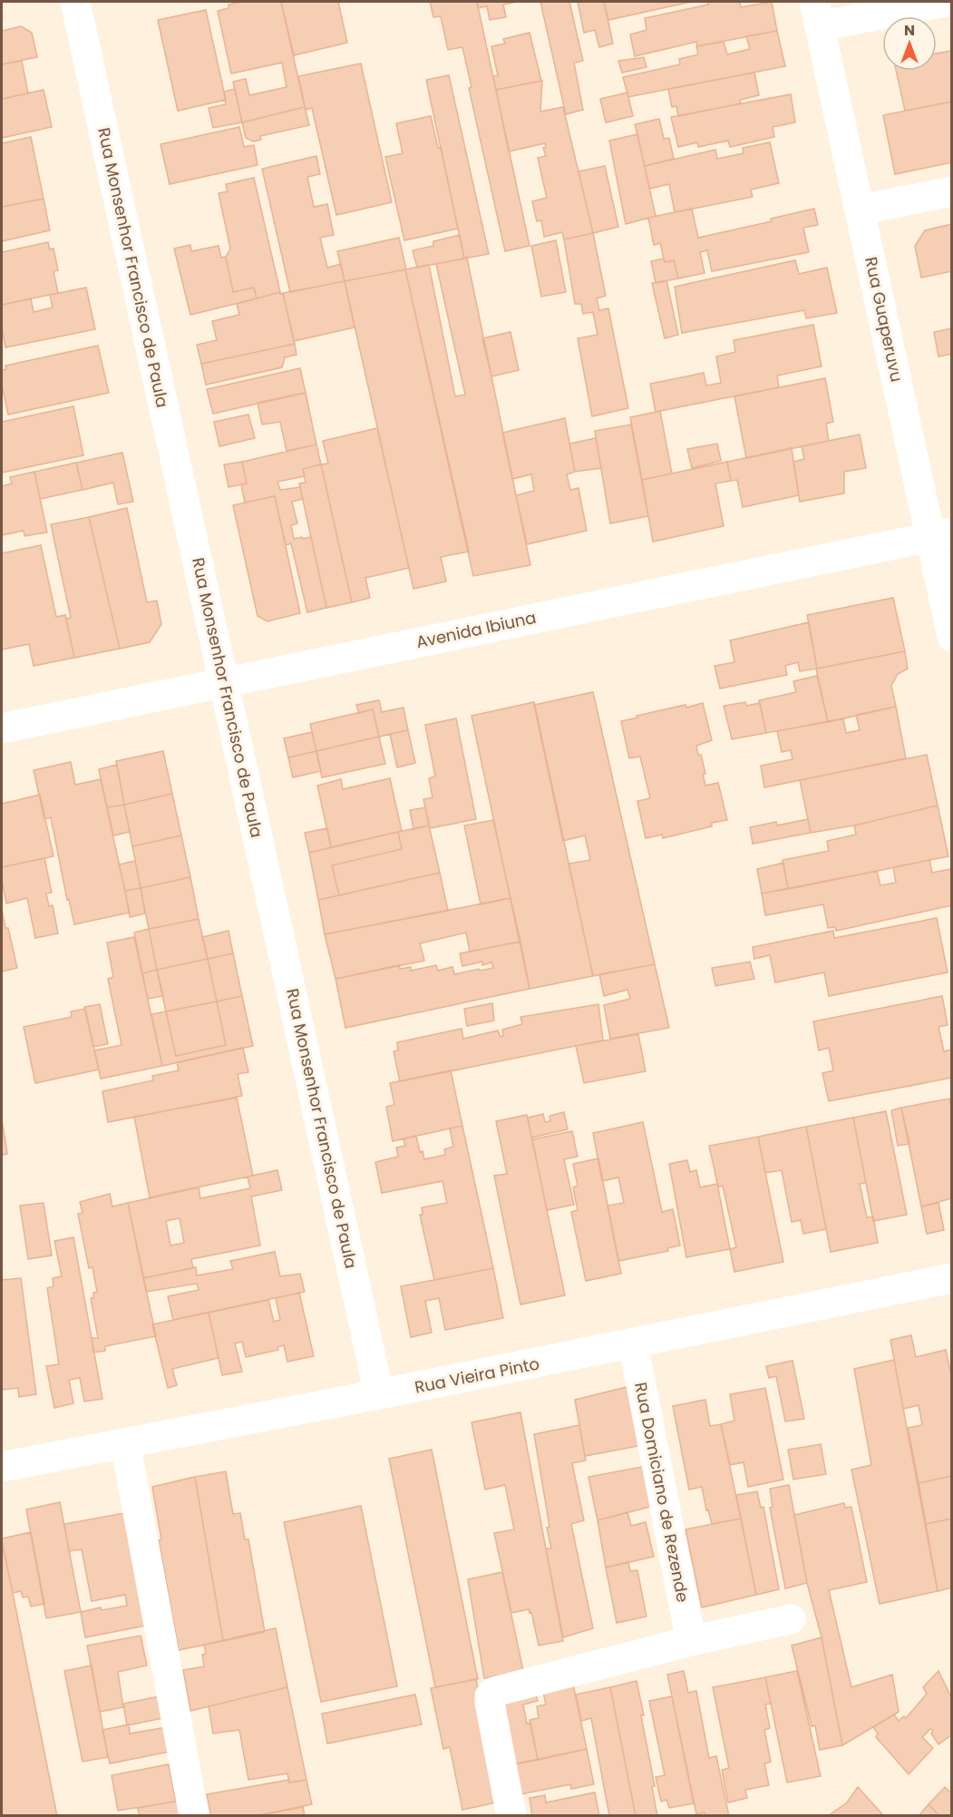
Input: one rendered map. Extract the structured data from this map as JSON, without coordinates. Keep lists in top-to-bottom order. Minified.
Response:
{"streets":{"street":["Rua Monsenhor Francisco de Paula","Rua Guaperuvu","Avenida Ibiuna","Rua Vieira Pinto","Rua Domiciano de Rezende"]},"crossings":[["Rua Monsenhor Francisco de Paula","Avenida Ibiuna"],["Rua Monsenhor Francisco de Paula","Rua Vieira Pinto"],["Rua Guaperuvu","Avenida Ibiuna"],["Rua Vieira Pinto","Rua Domiciano de Rezende"]],"north":"top"}
